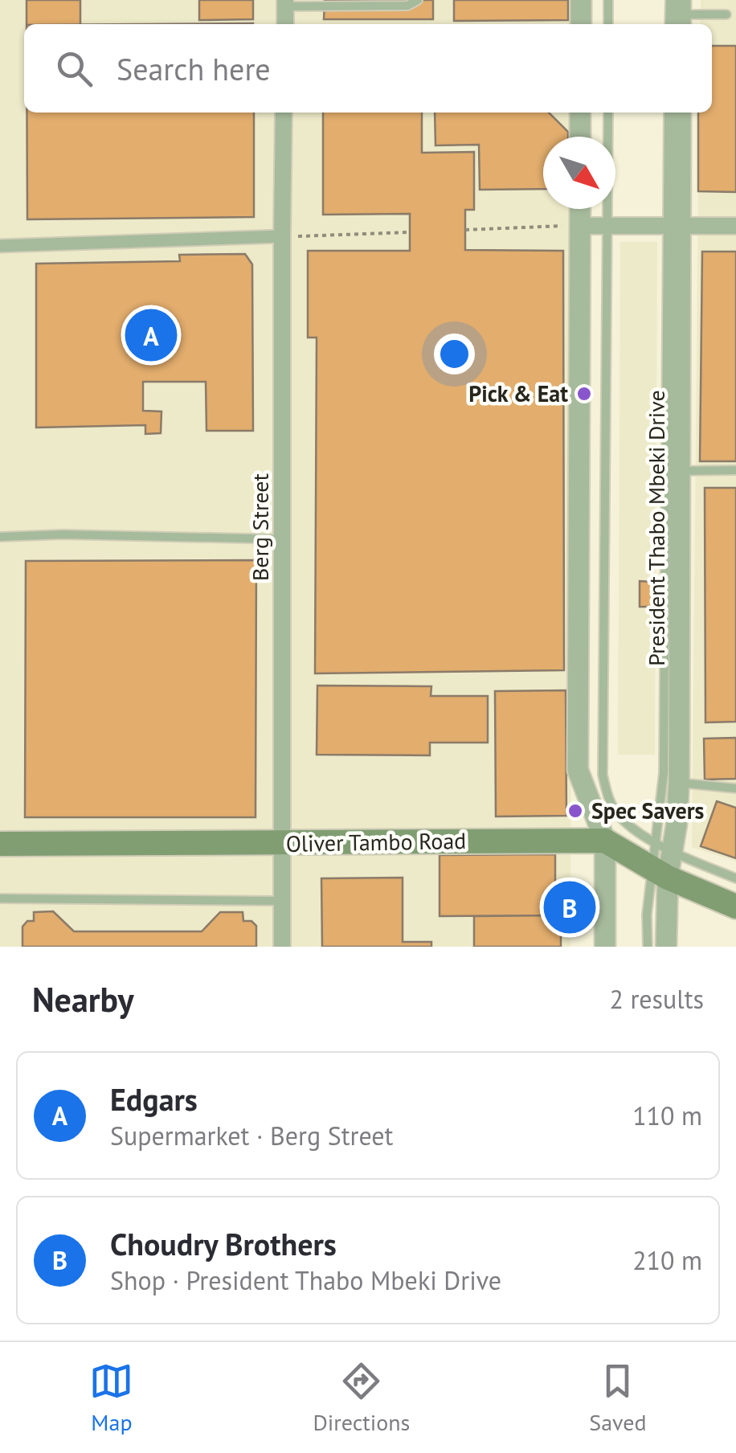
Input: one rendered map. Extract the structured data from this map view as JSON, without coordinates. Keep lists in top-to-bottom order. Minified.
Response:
{"streets":{"main road":["Oliver Tambo Road"],"street":["Berg Street","President Thabo Mbeki Drive"]},"crossings":[["Berg Street","Oliver Tambo Road"],["President Thabo Mbeki Drive","Oliver Tambo Road"]],"places":["Pick & Eat","Spec Savers"],"north":"bottom right","page":{"search":"Search here","pins":["A","B"],"heading":["Nearby","2 results"],"list":[{"mark":"A","name":"Edgars","note":"Supermarket · Berg Street","value":"110 m"},{"mark":"B","name":"Choudry Brothers","note":"Shop · President Thabo Mbeki Drive","value":"210 m"}],"nav":["Map","Directions","Saved"]}}
